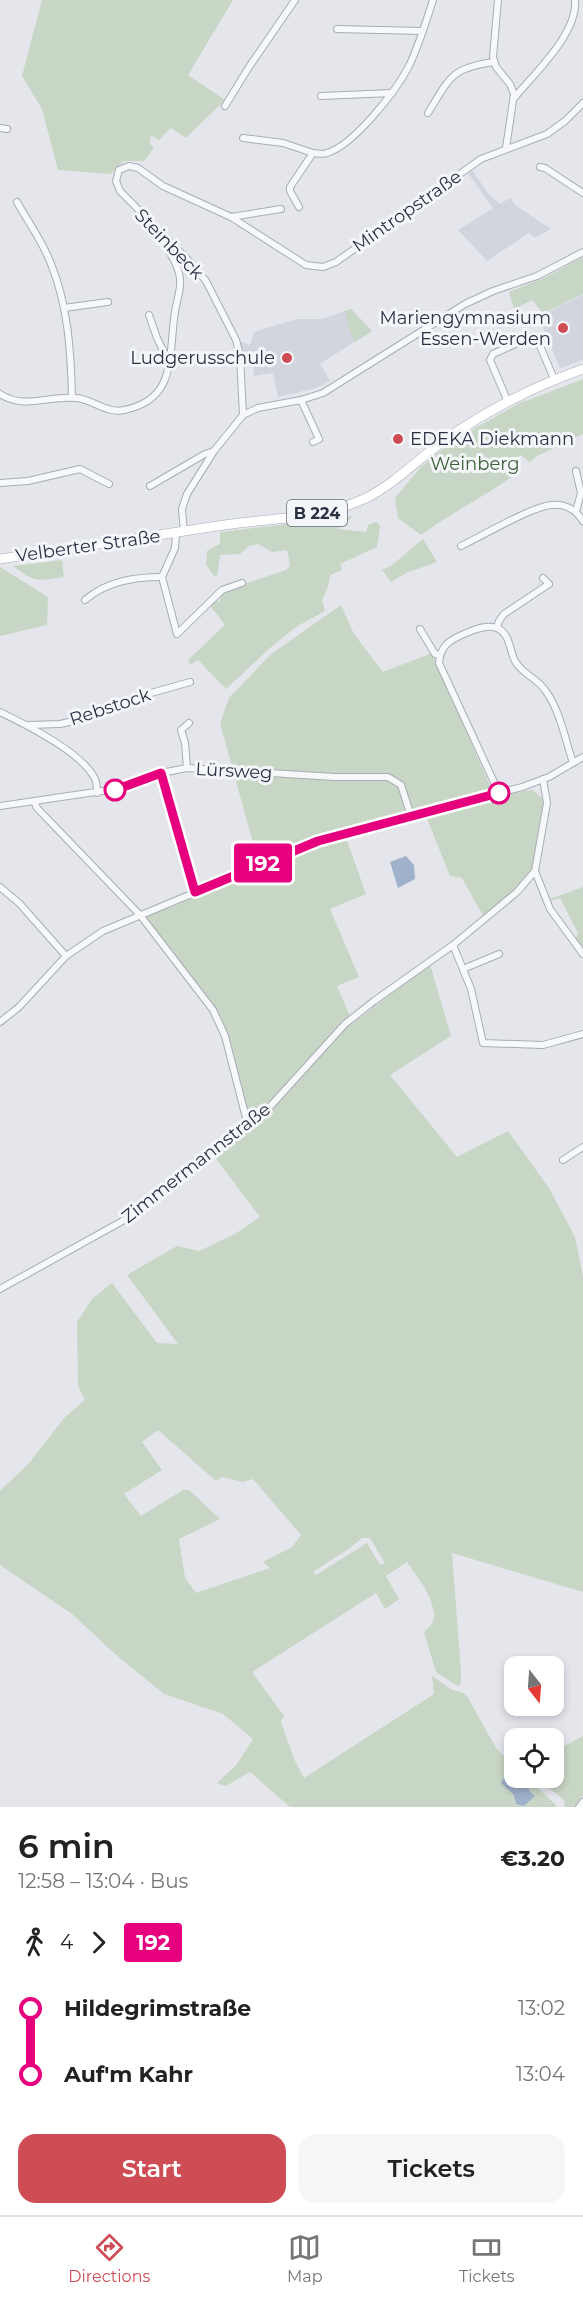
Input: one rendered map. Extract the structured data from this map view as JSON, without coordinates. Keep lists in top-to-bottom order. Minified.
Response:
{"streets":{"main road":["B 224","Velberter Straße"],"street":["Mintropstraße","Steinbeck","Rebstock","Lürsweg","Zimmermannstraße"]},"crossings":[["Mintropstraße","Steinbeck"],["B 224","Velberter Straße"]],"parks":["Weinberg"],"places":["Mariengymnasium Essen-Werden","Ludgerusschule","EDEKA Diekmann"],"lines":["bus line 192"],"north":"bottom","page":{"on_map":"192","heading":["6 min","12:58 – 13:04 · Bus","€3.20"],"legs":["4","192"],"list":[{"name":"Hildegrimstraße","value":"13:02"},{"name":"Auf'm Kahr","value":"13:04"}],"buttons":["Start","Tickets"],"tabs":["Directions","Map","Tickets"]}}
